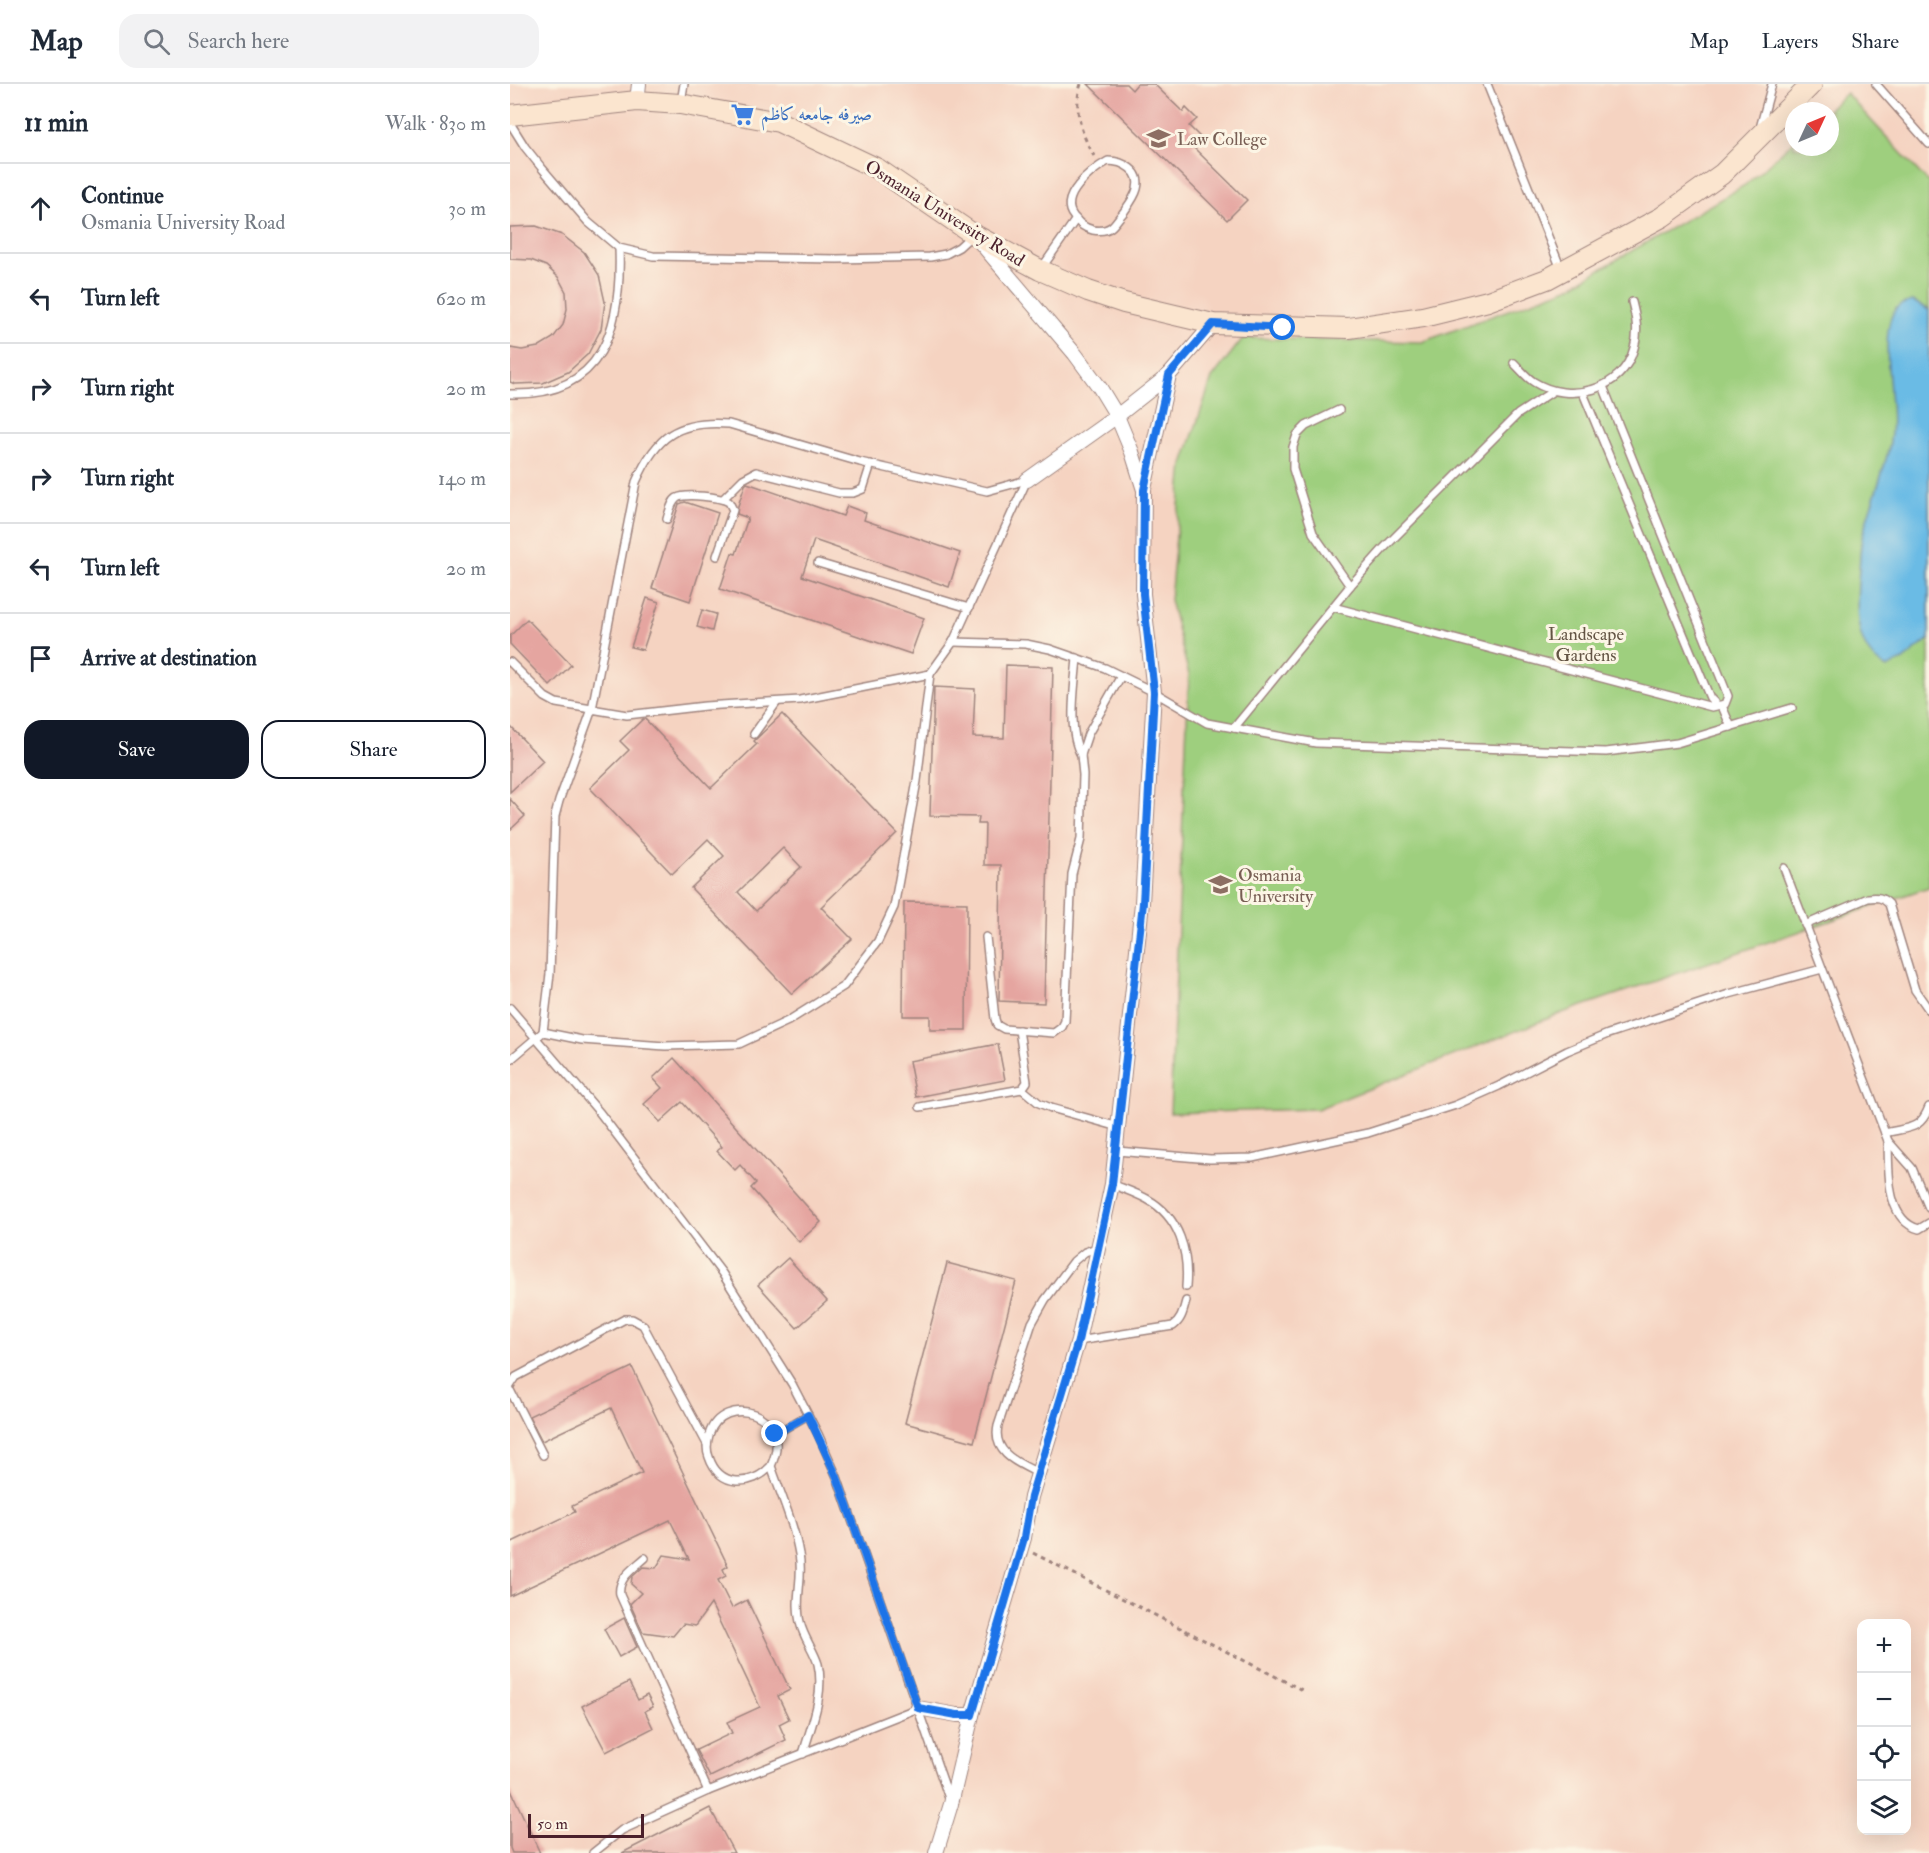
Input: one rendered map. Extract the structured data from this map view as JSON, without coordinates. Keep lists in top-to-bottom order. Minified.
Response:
{"streets":{"main road":["Osmania University Road"]},"parks":["Landscape Gardens"],"places":{"supermarket":["صيرفه جامعه كاظم"],"school or university":["Law College","Osmania University"]},"scale_bar":"50 m","north":"top right","page":{"header":"Map","search":"Search here","nav":["Map","Layers","Share"],"heading":["11 min","Walk · 830 m"],"list":[["Continue","Osmania University Road","30 m"],["Turn left","620 m"],["Turn right","20 m"],["Turn right","140 m"],["Turn left","20 m"],"Arrive at destination"],"buttons":["Save","Share"],"map_buttons":["+","−"],"scale":"50 m"}}
